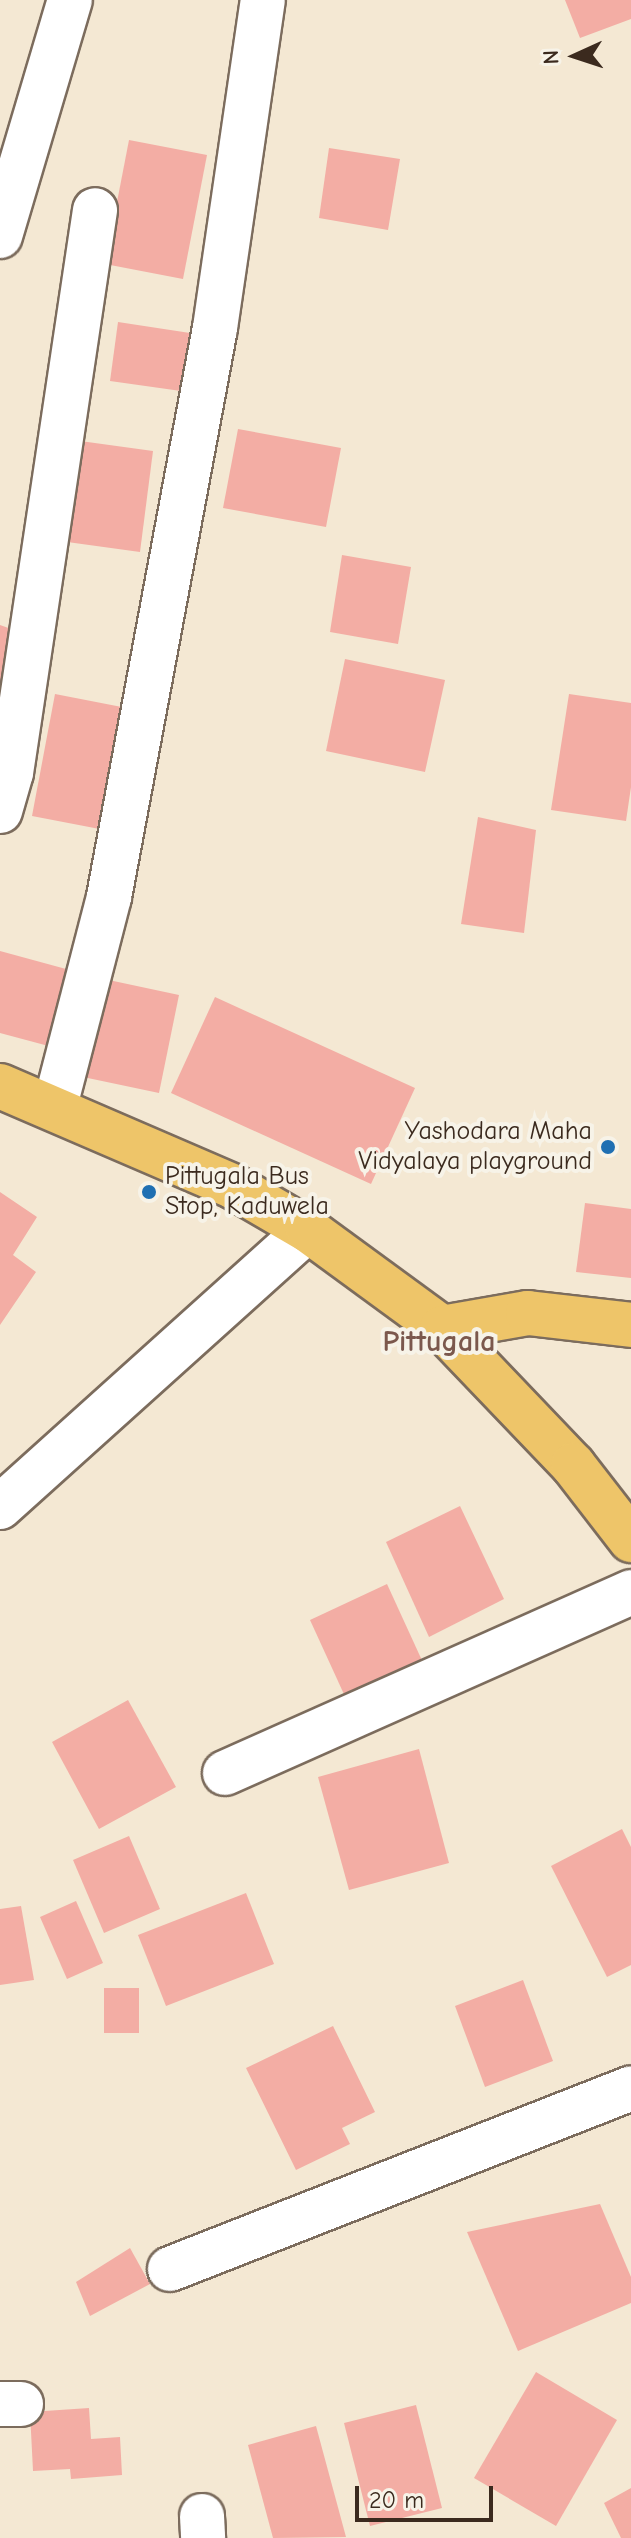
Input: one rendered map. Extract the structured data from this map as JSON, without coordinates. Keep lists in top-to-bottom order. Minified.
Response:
{"districts":["Pittugala"],"places":["Yashodara Maha Vidyalaya playground","Pittugala Bus Stop, Kaduwela"],"scale_bar":"20 m","north":"left"}
